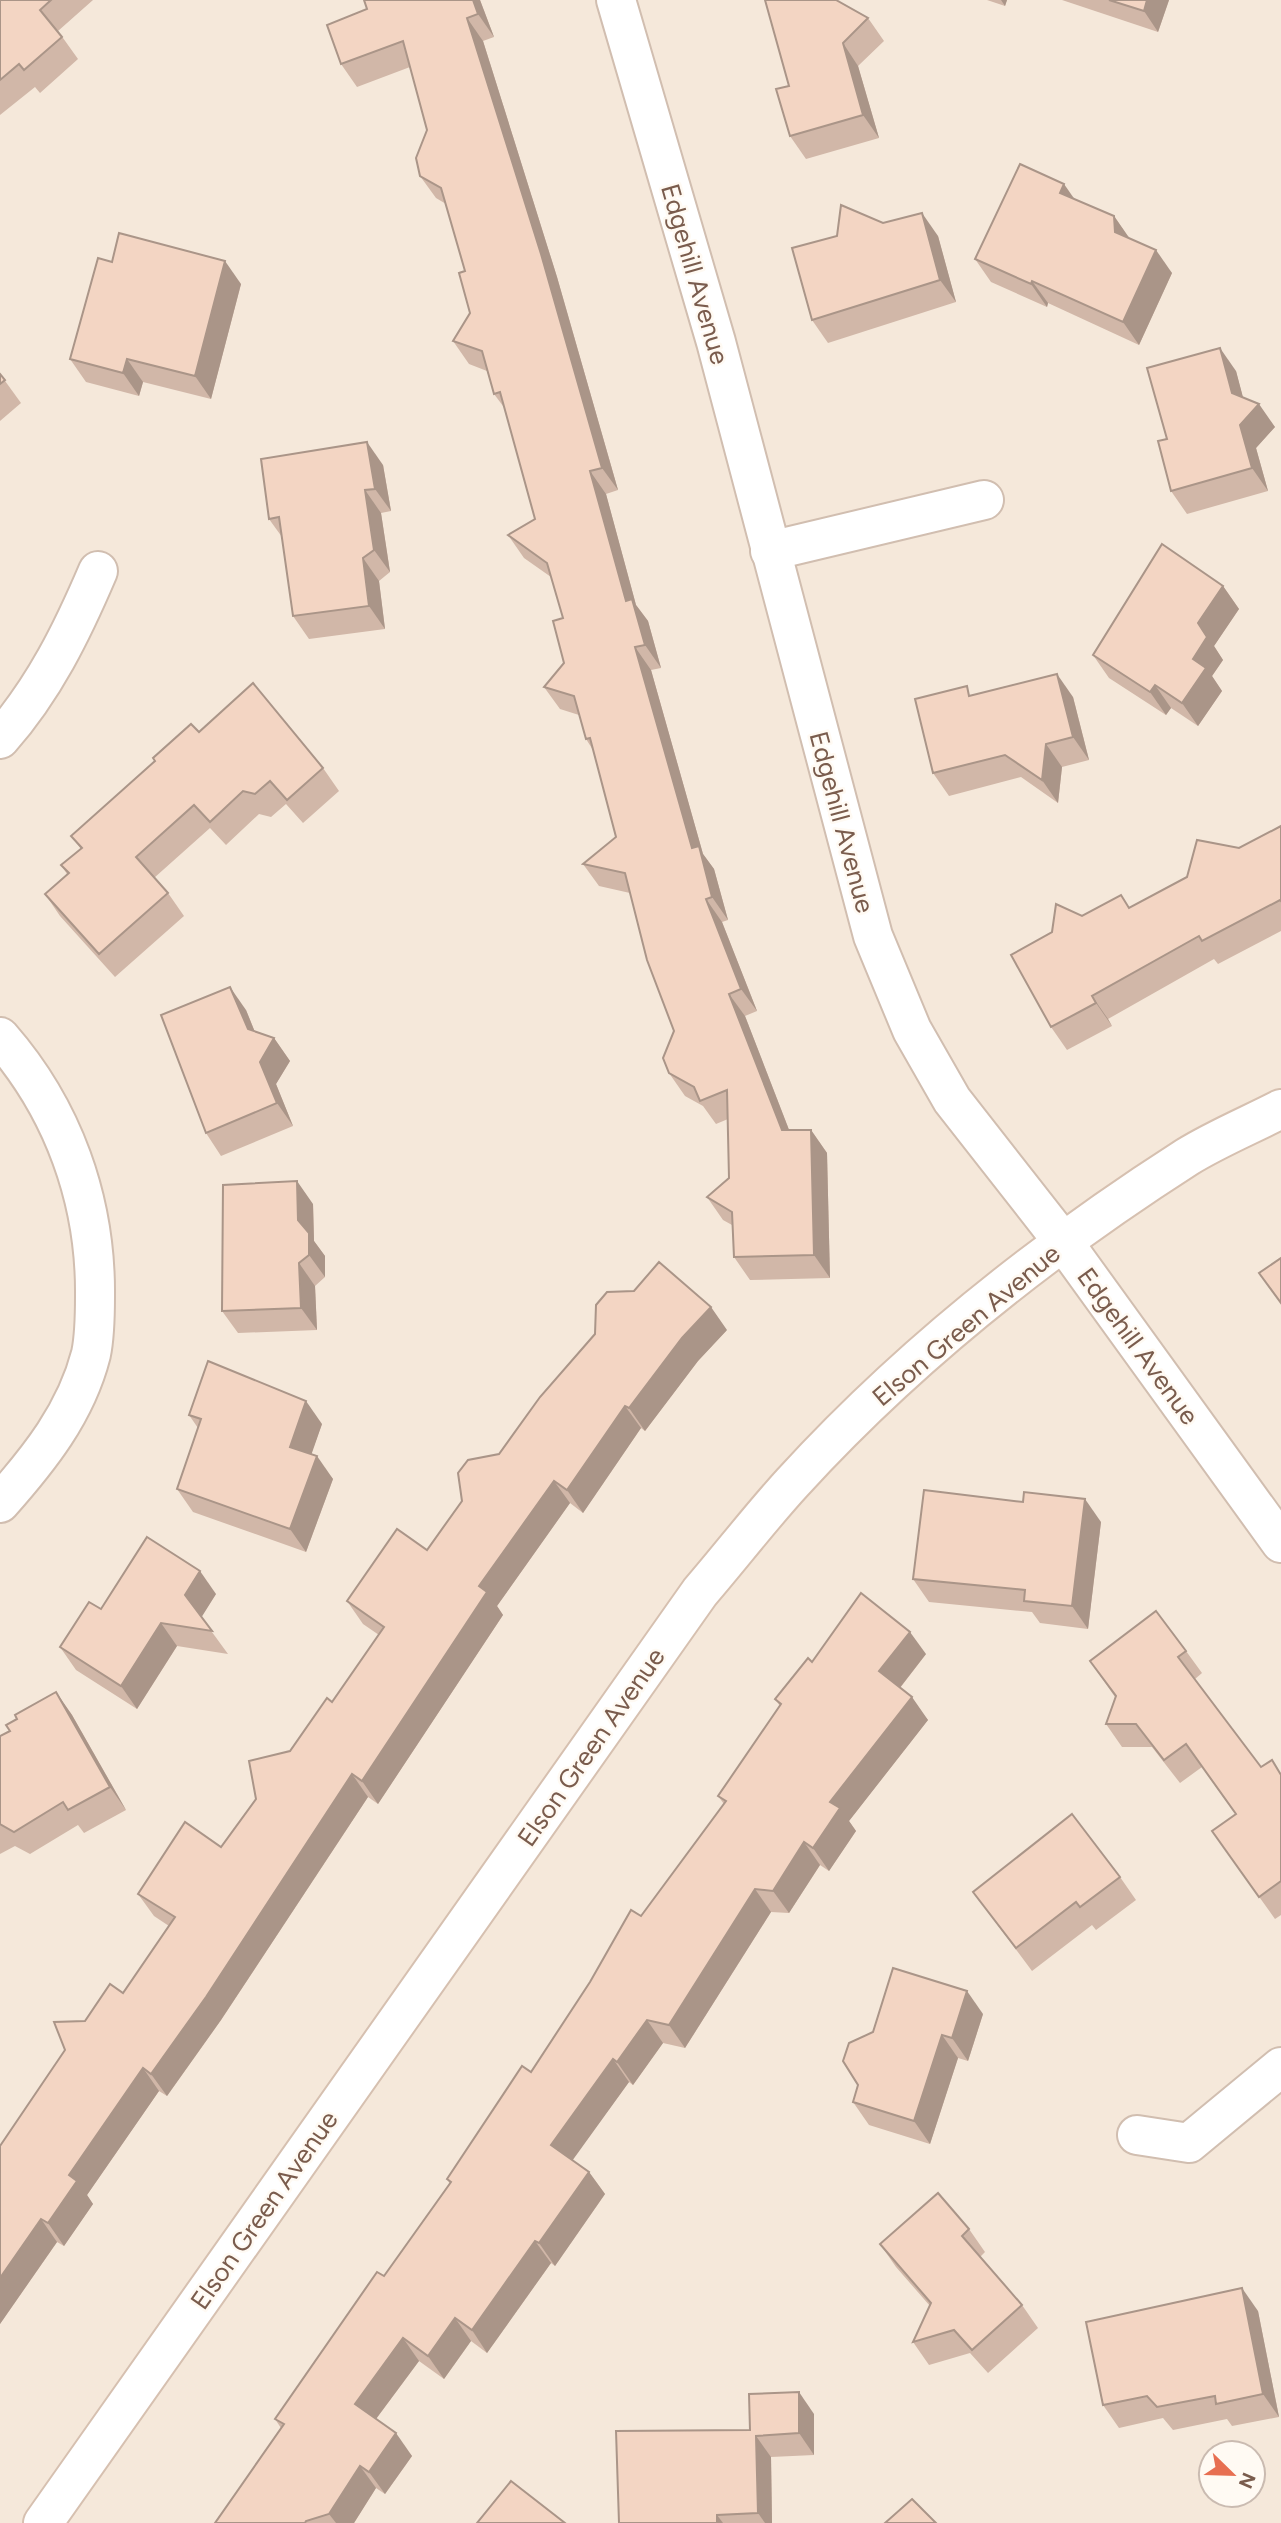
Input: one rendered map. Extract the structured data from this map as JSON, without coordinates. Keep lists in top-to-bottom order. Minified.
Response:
{"streets":{"street":["Edgehill Avenue","Elson Green Avenue"]},"crossings":[["Edgehill Avenue","Elson Green Avenue"]],"north":"bottom right"}
